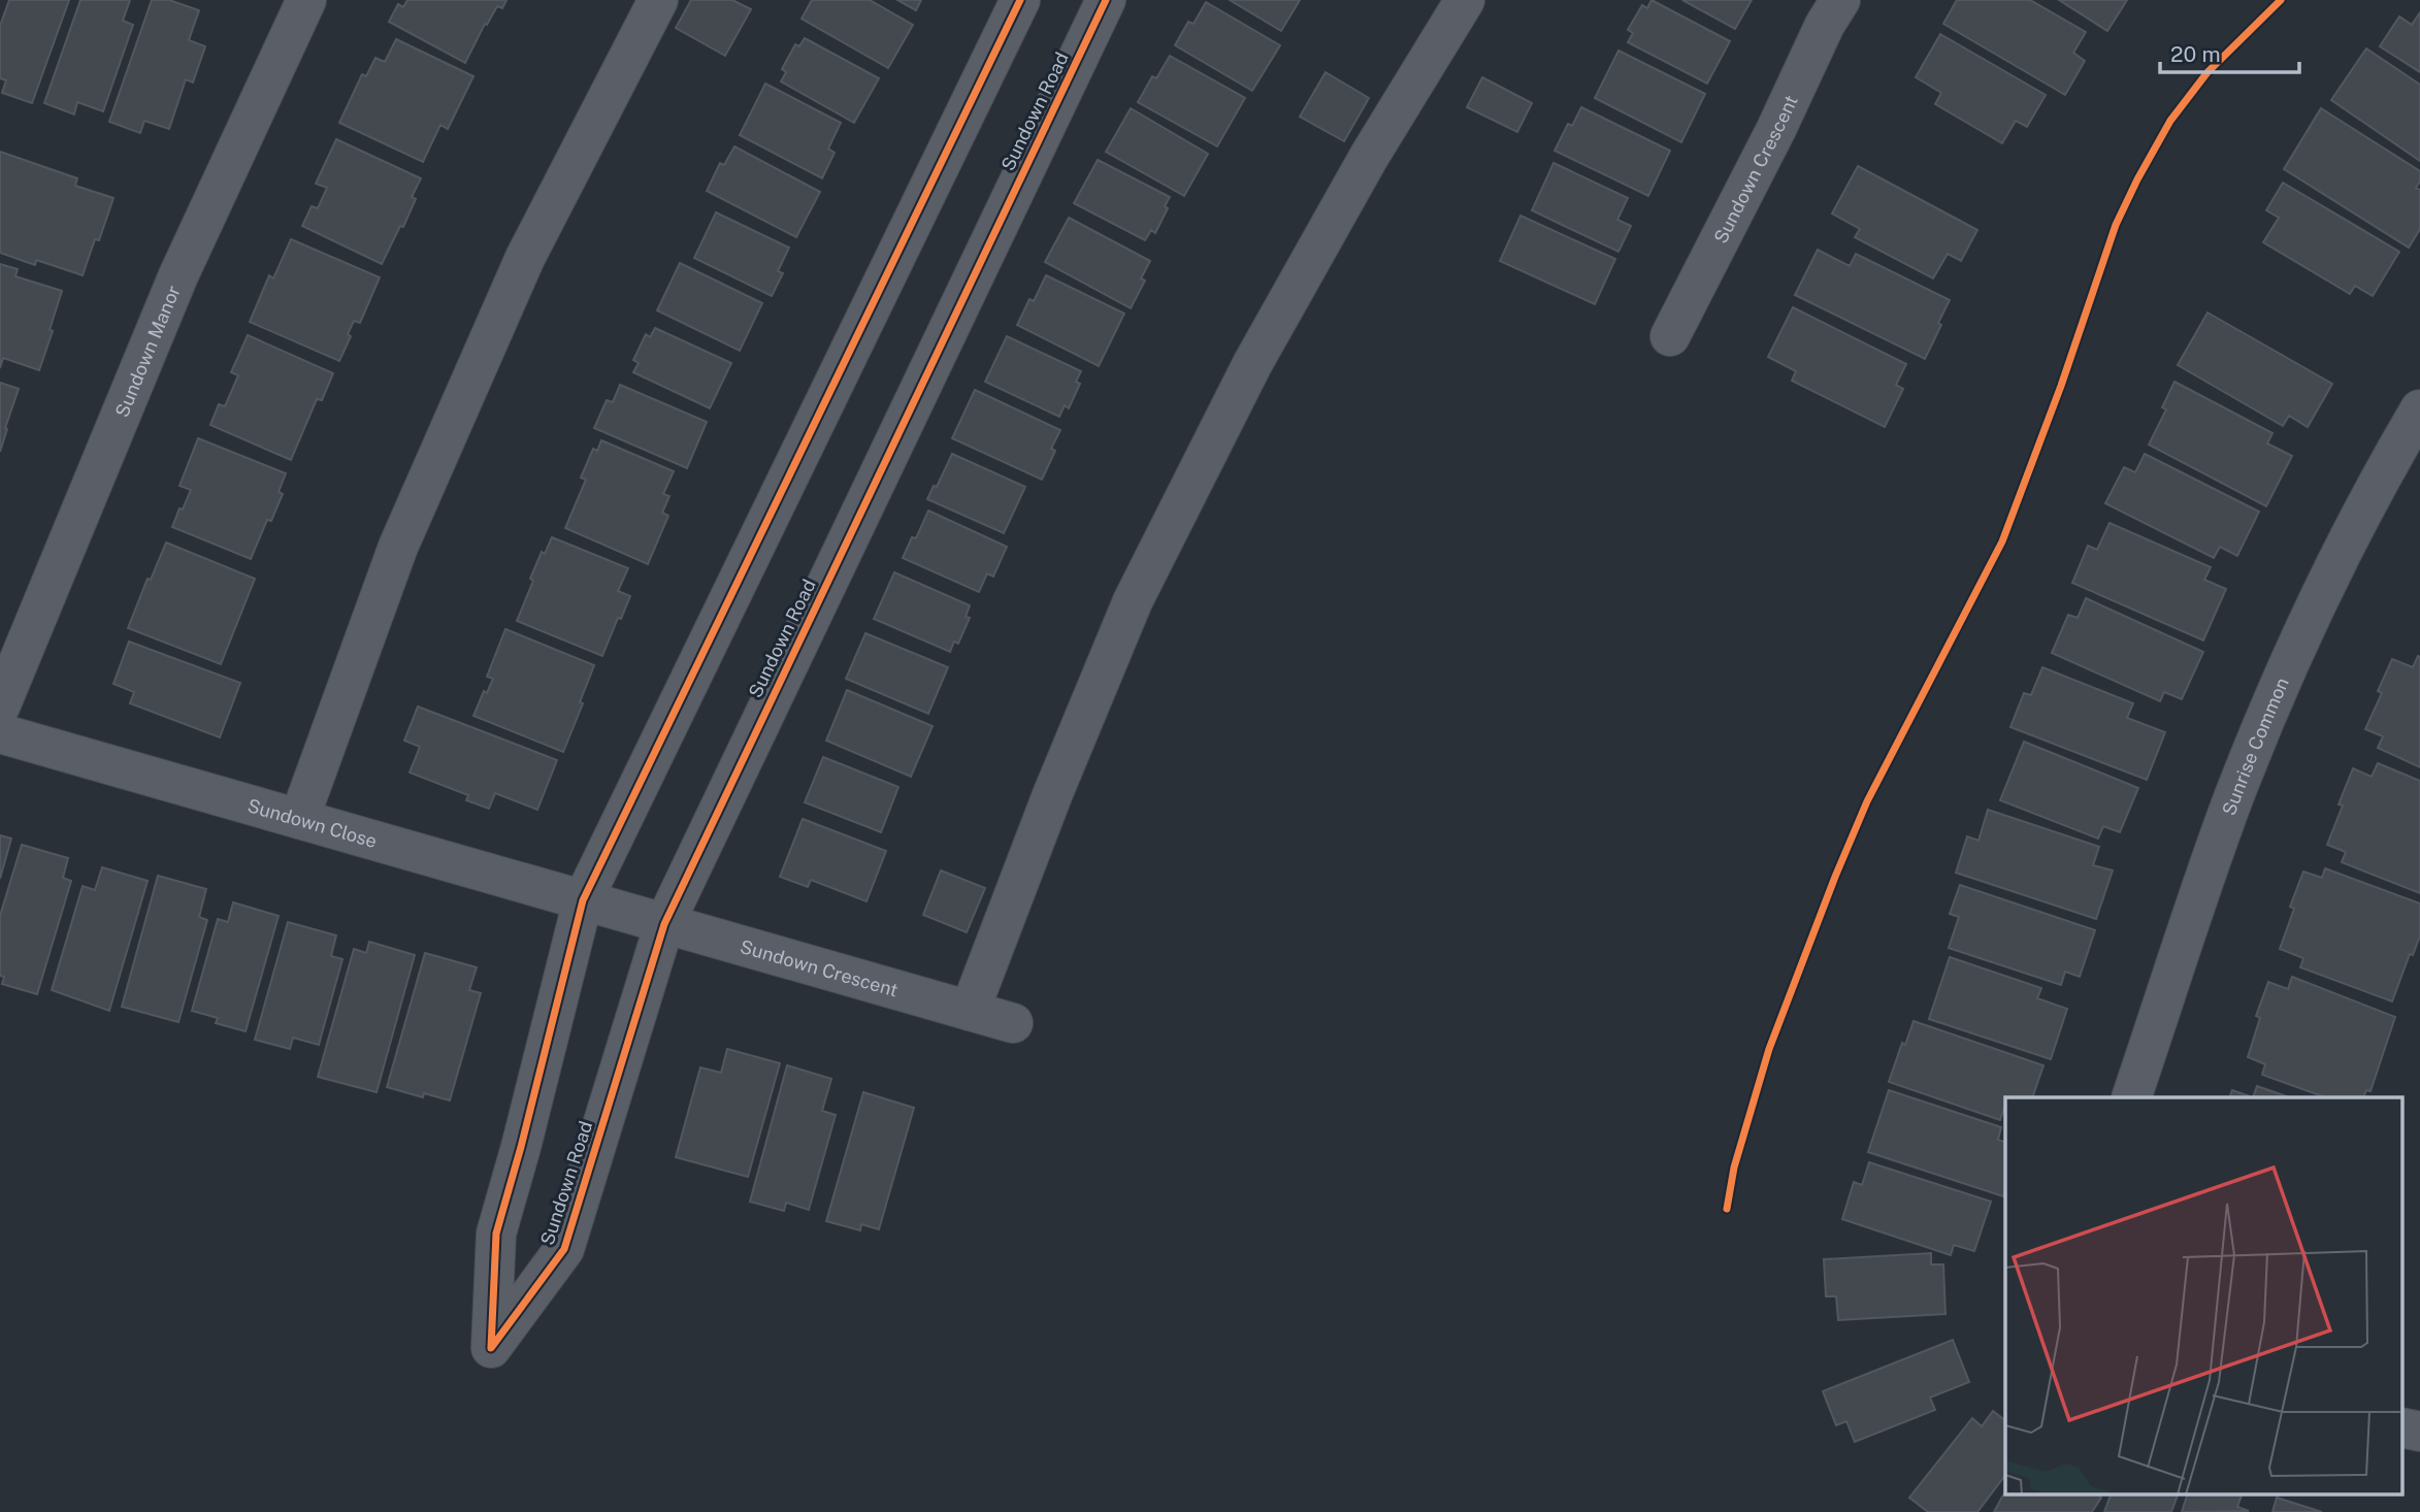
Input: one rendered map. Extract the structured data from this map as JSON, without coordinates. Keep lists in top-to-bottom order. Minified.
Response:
{"streets":{"street":["Sundown Road","Sundown Crescent","Sundown Manor","Sunrise Common","Sundown Close"]},"crossings":[["Sundown Road","Sundown Crescent"],["Sundown Road","Sundown Close"],["Sundown Crescent","Sundown Close"]],"scale_bar":"20 m"}
